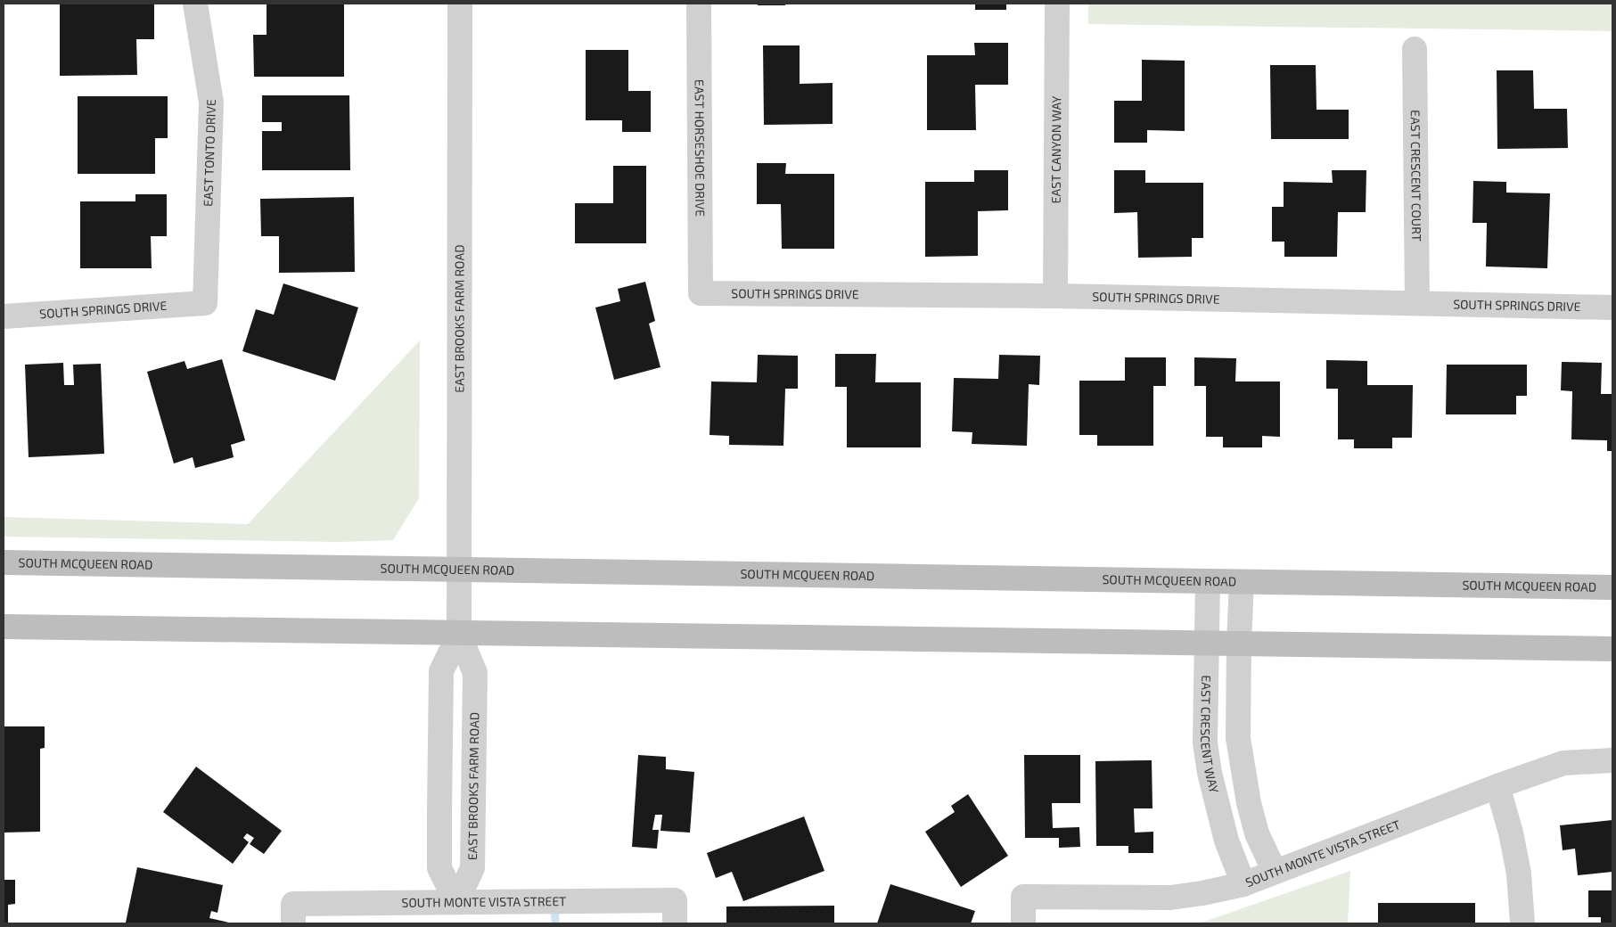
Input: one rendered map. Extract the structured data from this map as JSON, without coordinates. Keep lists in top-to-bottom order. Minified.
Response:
{"streets":{"main road":["SOUTH MCQUEEN ROAD"],"street":["EAST HORSESHOE DRIVE","EAST CANYON WAY","EAST TONTO DRIVE","EAST CRESCENT COURT","SOUTH SPRINGS DRIVE","EAST BROOKS FARM ROAD","EAST CRESCENT WAY","SOUTH MONTE VISTA STREET"]},"crossings":[["EAST HORSESHOE DRIVE","SOUTH SPRINGS DRIVE"],["EAST CANYON WAY","SOUTH SPRINGS DRIVE"],["EAST TONTO DRIVE","SOUTH SPRINGS DRIVE"],["EAST CRESCENT COURT","SOUTH SPRINGS DRIVE"],["EAST BROOKS FARM ROAD","SOUTH MCQUEEN ROAD"],["EAST BROOKS FARM ROAD","SOUTH MONTE VISTA STREET"],["SOUTH MCQUEEN ROAD","EAST CRESCENT WAY"],["EAST CRESCENT WAY","SOUTH MONTE VISTA STREET"]]}
